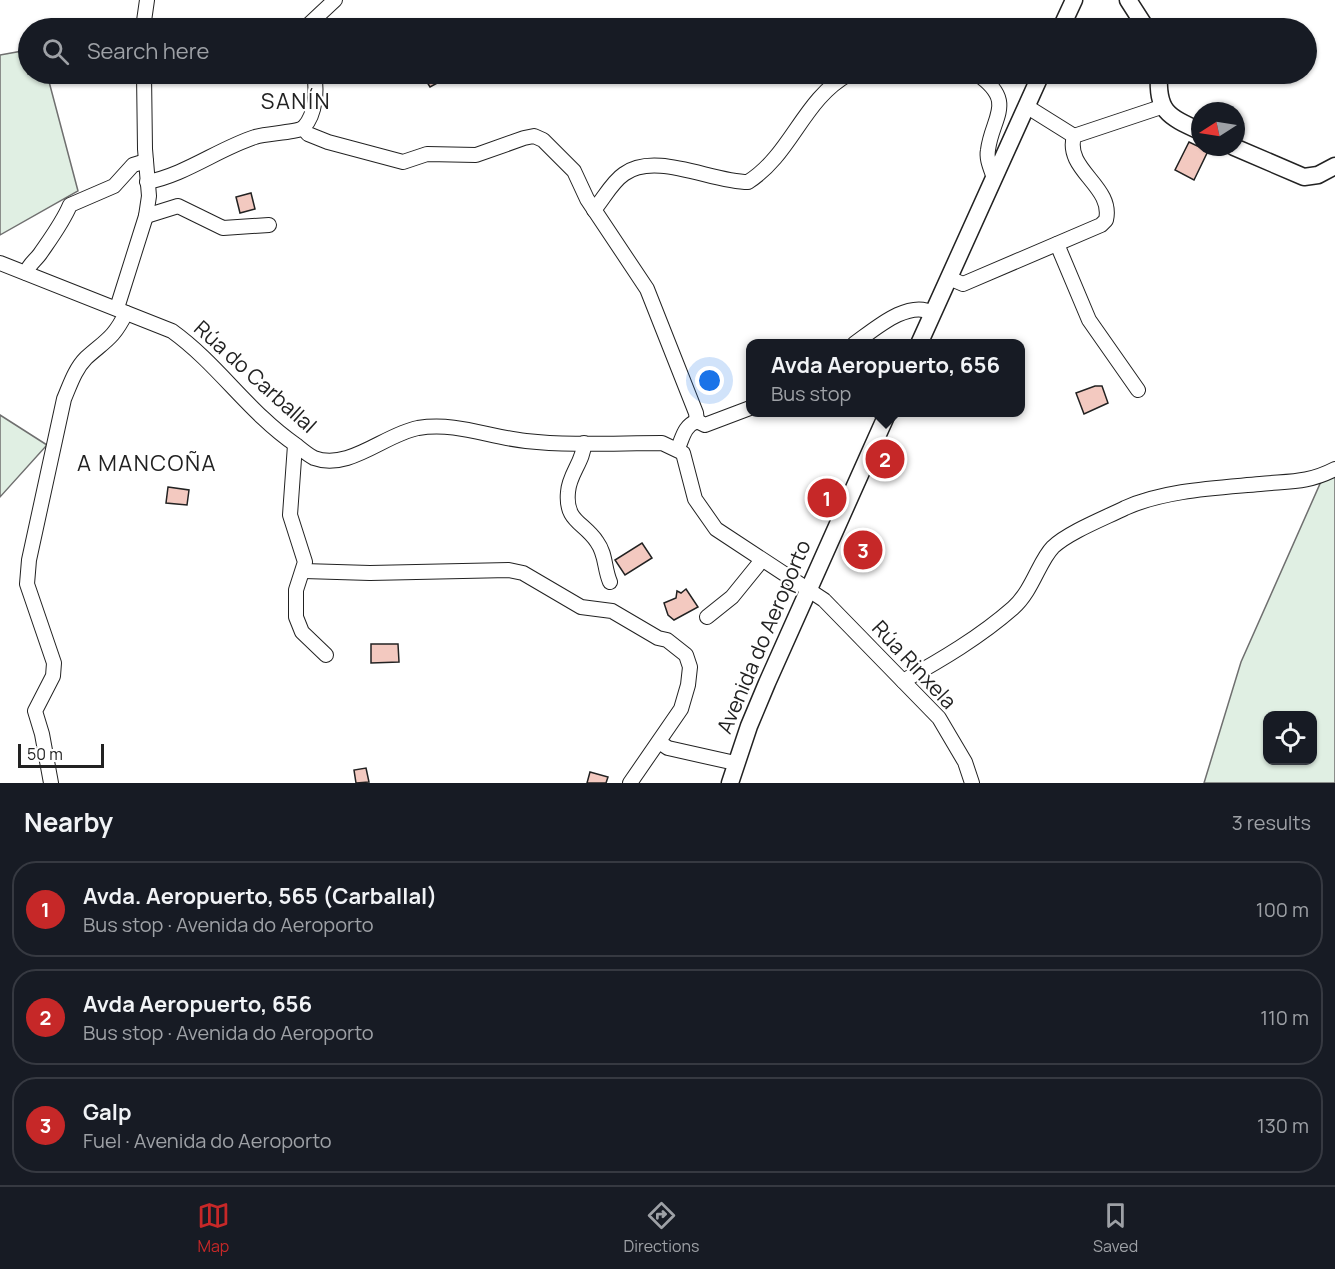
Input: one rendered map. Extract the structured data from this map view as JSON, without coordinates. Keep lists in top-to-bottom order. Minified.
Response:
{"streets":{"main road":["Avenida do Aeroporto"],"street":["Rúa do Carballal","Rúa Rinxela"]},"crossings":[["Avenida do Aeroporto","Rúa Rinxela"]],"districts":["SANÍN","A MANCOÑA"],"scale_bar":"50 m","north":"left","page":{"search":"Search here","popup":["Avda Aeropuerto, 656","Bus stop"],"pins":["2","1","3"],"scale":"50 m","heading":["Nearby","3 results"],"list":[{"mark":"1","name":"Avda. Aeropuerto, 565 (Carballal)","note":"Bus stop · Avenida do Aeroporto","value":"100 m"},{"mark":"2","name":"Avda Aeropuerto, 656","note":"Bus stop · Avenida do Aeroporto","value":"110 m"},{"mark":"3","name":"Galp","note":"Fuel · Avenida do Aeroporto","value":"130 m"}],"nav":["Map","Directions","Saved"]}}
